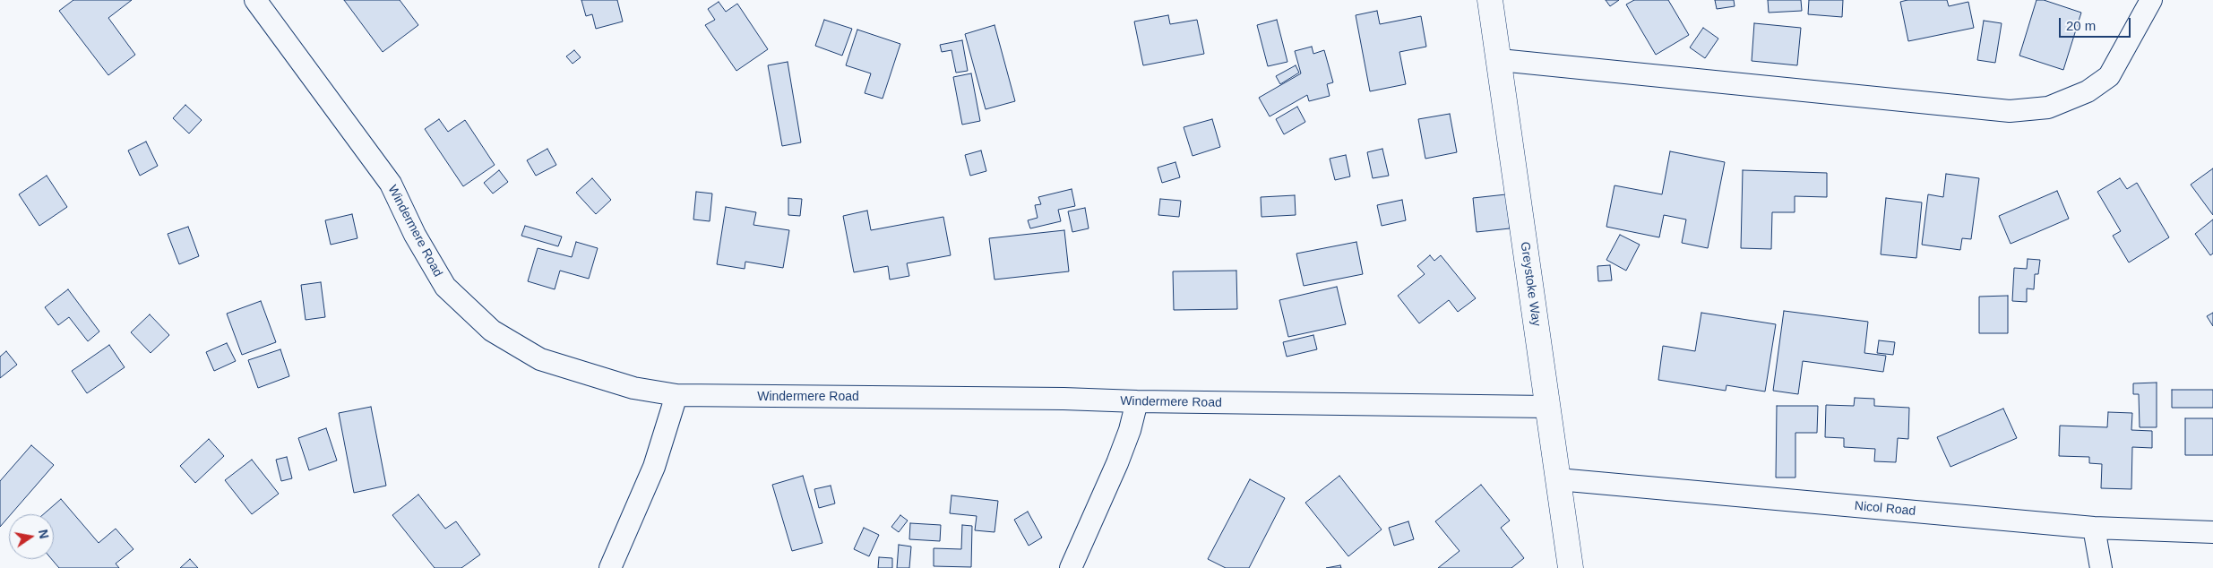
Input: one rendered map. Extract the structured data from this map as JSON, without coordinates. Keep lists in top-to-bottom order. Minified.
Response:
{"streets":{"street":["Windermere Road","Greystoke Way","Nicol Road"]},"crossings":[["Windermere Road","Greystoke Way"],["Greystoke Way","Nicol Road"]],"scale_bar":"20 m","north":"right"}
